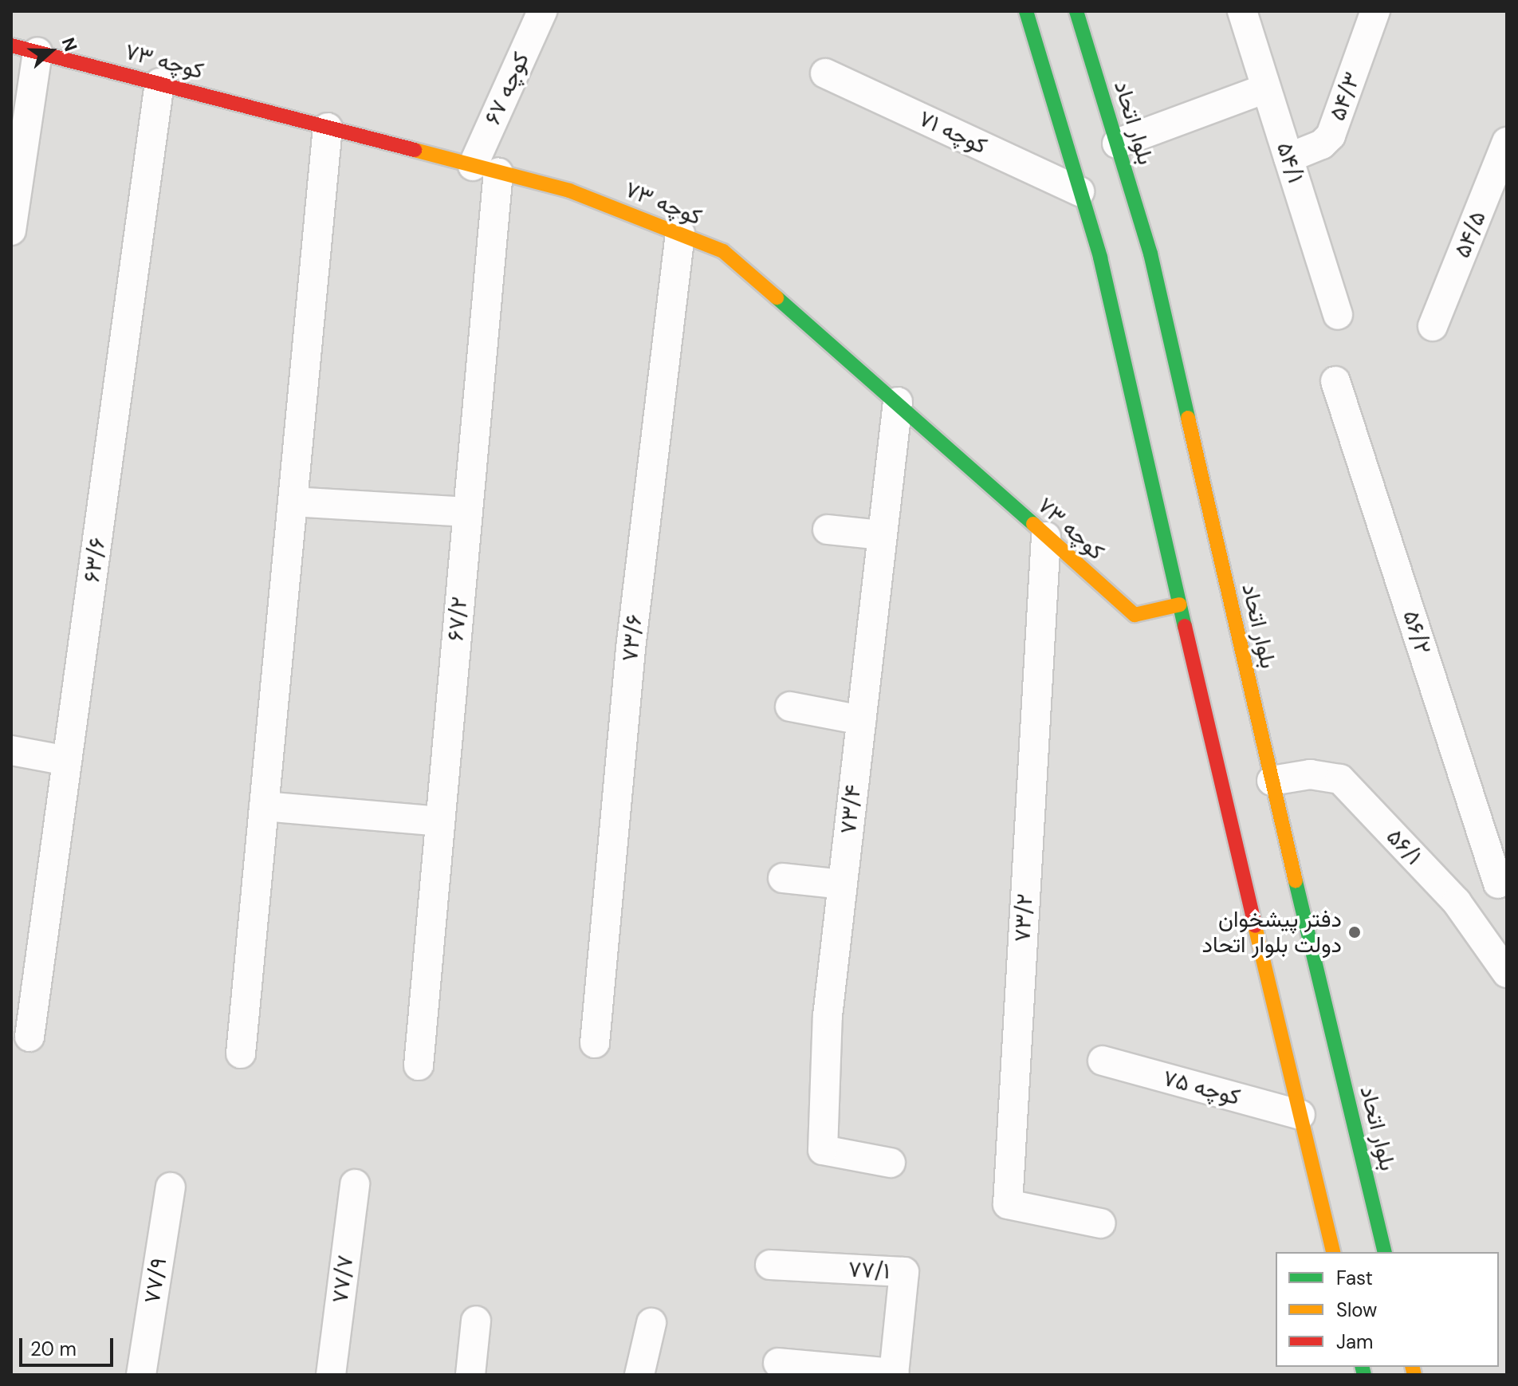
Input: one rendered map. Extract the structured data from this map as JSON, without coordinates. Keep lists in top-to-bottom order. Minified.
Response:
{"streets":{"main road":["کوچه ۷۳","بلوار اتحاد"],"street":["کوچه ۶۷","۵۴/۳","کوچه ۷۱","۵۴/۱","۵۴/۵","۶۳/۶","۶۷/۲","۵۶/۲","۷۳/۶","۷۳/۴","۵۶/۱","۷۳/۲","کوچه ۷۵","۷۷/۱","۷۷/۷","۷۷/۹"]},"crossings":[["کوچه ۷۳","کوچه ۶۷"],["کوچه ۷۳","۶۳/۶"],["کوچه ۷۳","۶۷/۲"],["کوچه ۷۳","۷۳/۶"],["کوچه ۷۳","۷۳/۴"],["کوچه ۷۳","۷۳/۲"],["کوچه ۶۷","۶۷/۲"],["۵۴/۳","۵۴/۱"],["بلوار اتحاد","۵۶/۱"]],"places":["دفتر پیشخوان دولت بلوار اتحاد"],"legend":["Fast","Slow","Jam"],"scale_bar":"20 m","north":"right"}
